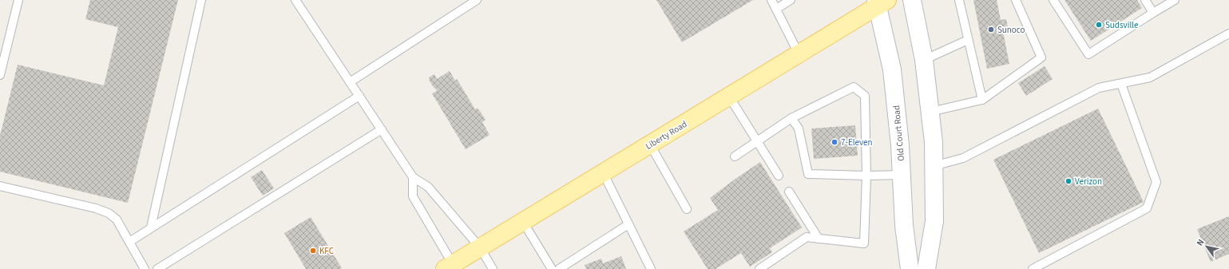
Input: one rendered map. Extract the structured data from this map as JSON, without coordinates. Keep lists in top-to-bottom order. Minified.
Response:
{"streets":{"main road":["Old Court Road","Liberty Road"]},"crossings":[["Old Court Road","Liberty Road"]],"places":["Sudsville","Sunoco","7-Eleven","Verizon","KFC"],"north":"top left"}
